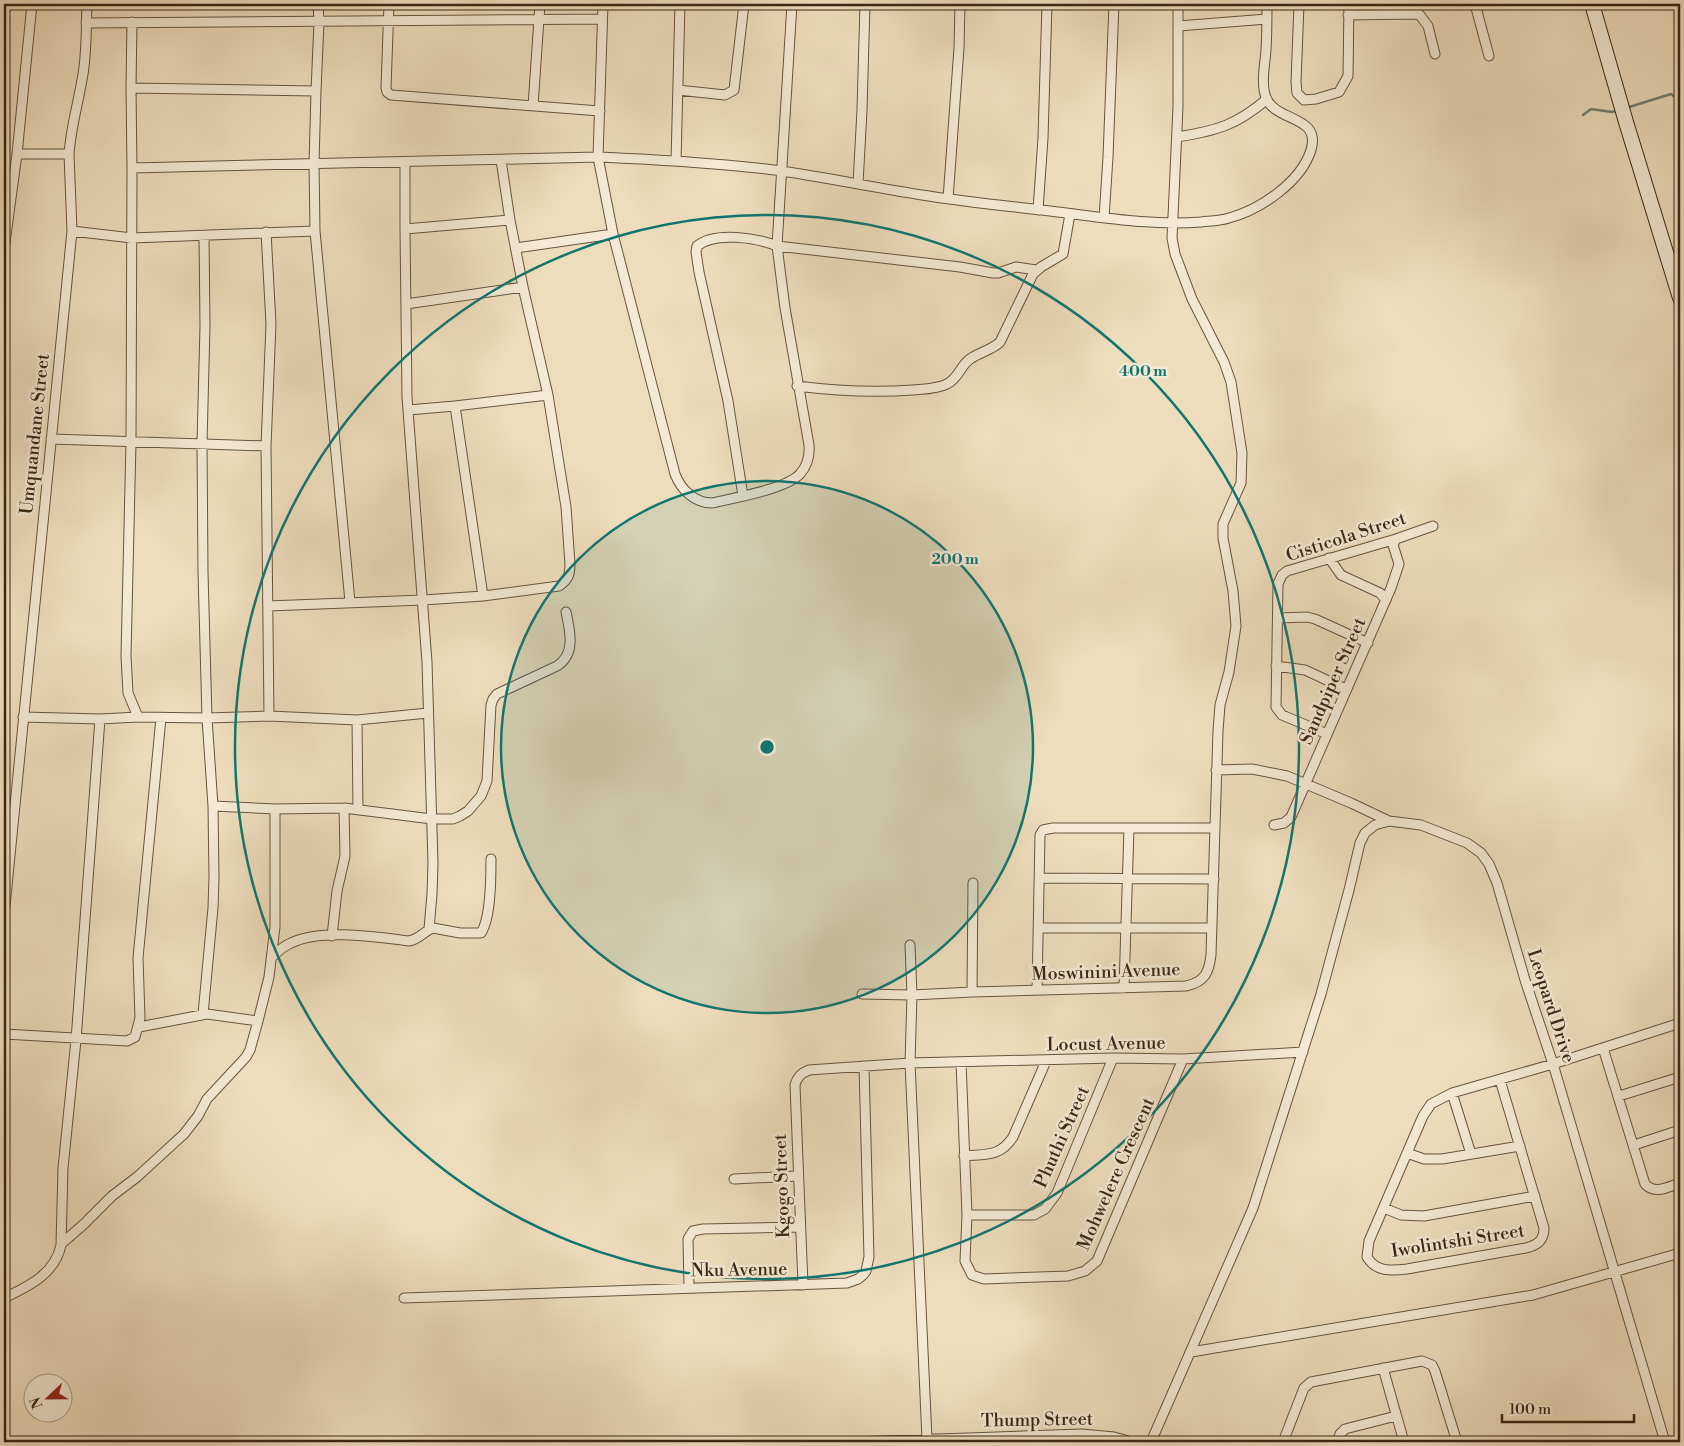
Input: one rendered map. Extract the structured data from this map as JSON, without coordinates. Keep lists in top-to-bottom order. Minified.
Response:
{"streets":{"street":["Umquandane Street","Cisticola Street","Sandpiper Street","Moswinini Avenue","Leopard Drive","Locust Avenue","Phuthi Street","Mohwelere Crescent","Kgogo Street","Iwolintshi Street","Nku Avenue","Thump Street"]},"crossings":[["Cisticola Street","Sandpiper Street"],["Sandpiper Street","Leopard Drive"],["Moswinini Avenue","Leopard Drive"],["Leopard Drive","Iwolintshi Street"],["Locust Avenue","Phuthi Street"],["Locust Avenue","Mohwelere Crescent"],["Locust Avenue","Kgogo Street"],["Locust Avenue","Nku Avenue"],["Phuthi Street","Mohwelere Crescent"],["Kgogo Street","Nku Avenue"]],"scale_bar":"100 m","north":"left","rings":["400 m","200 m"]}
